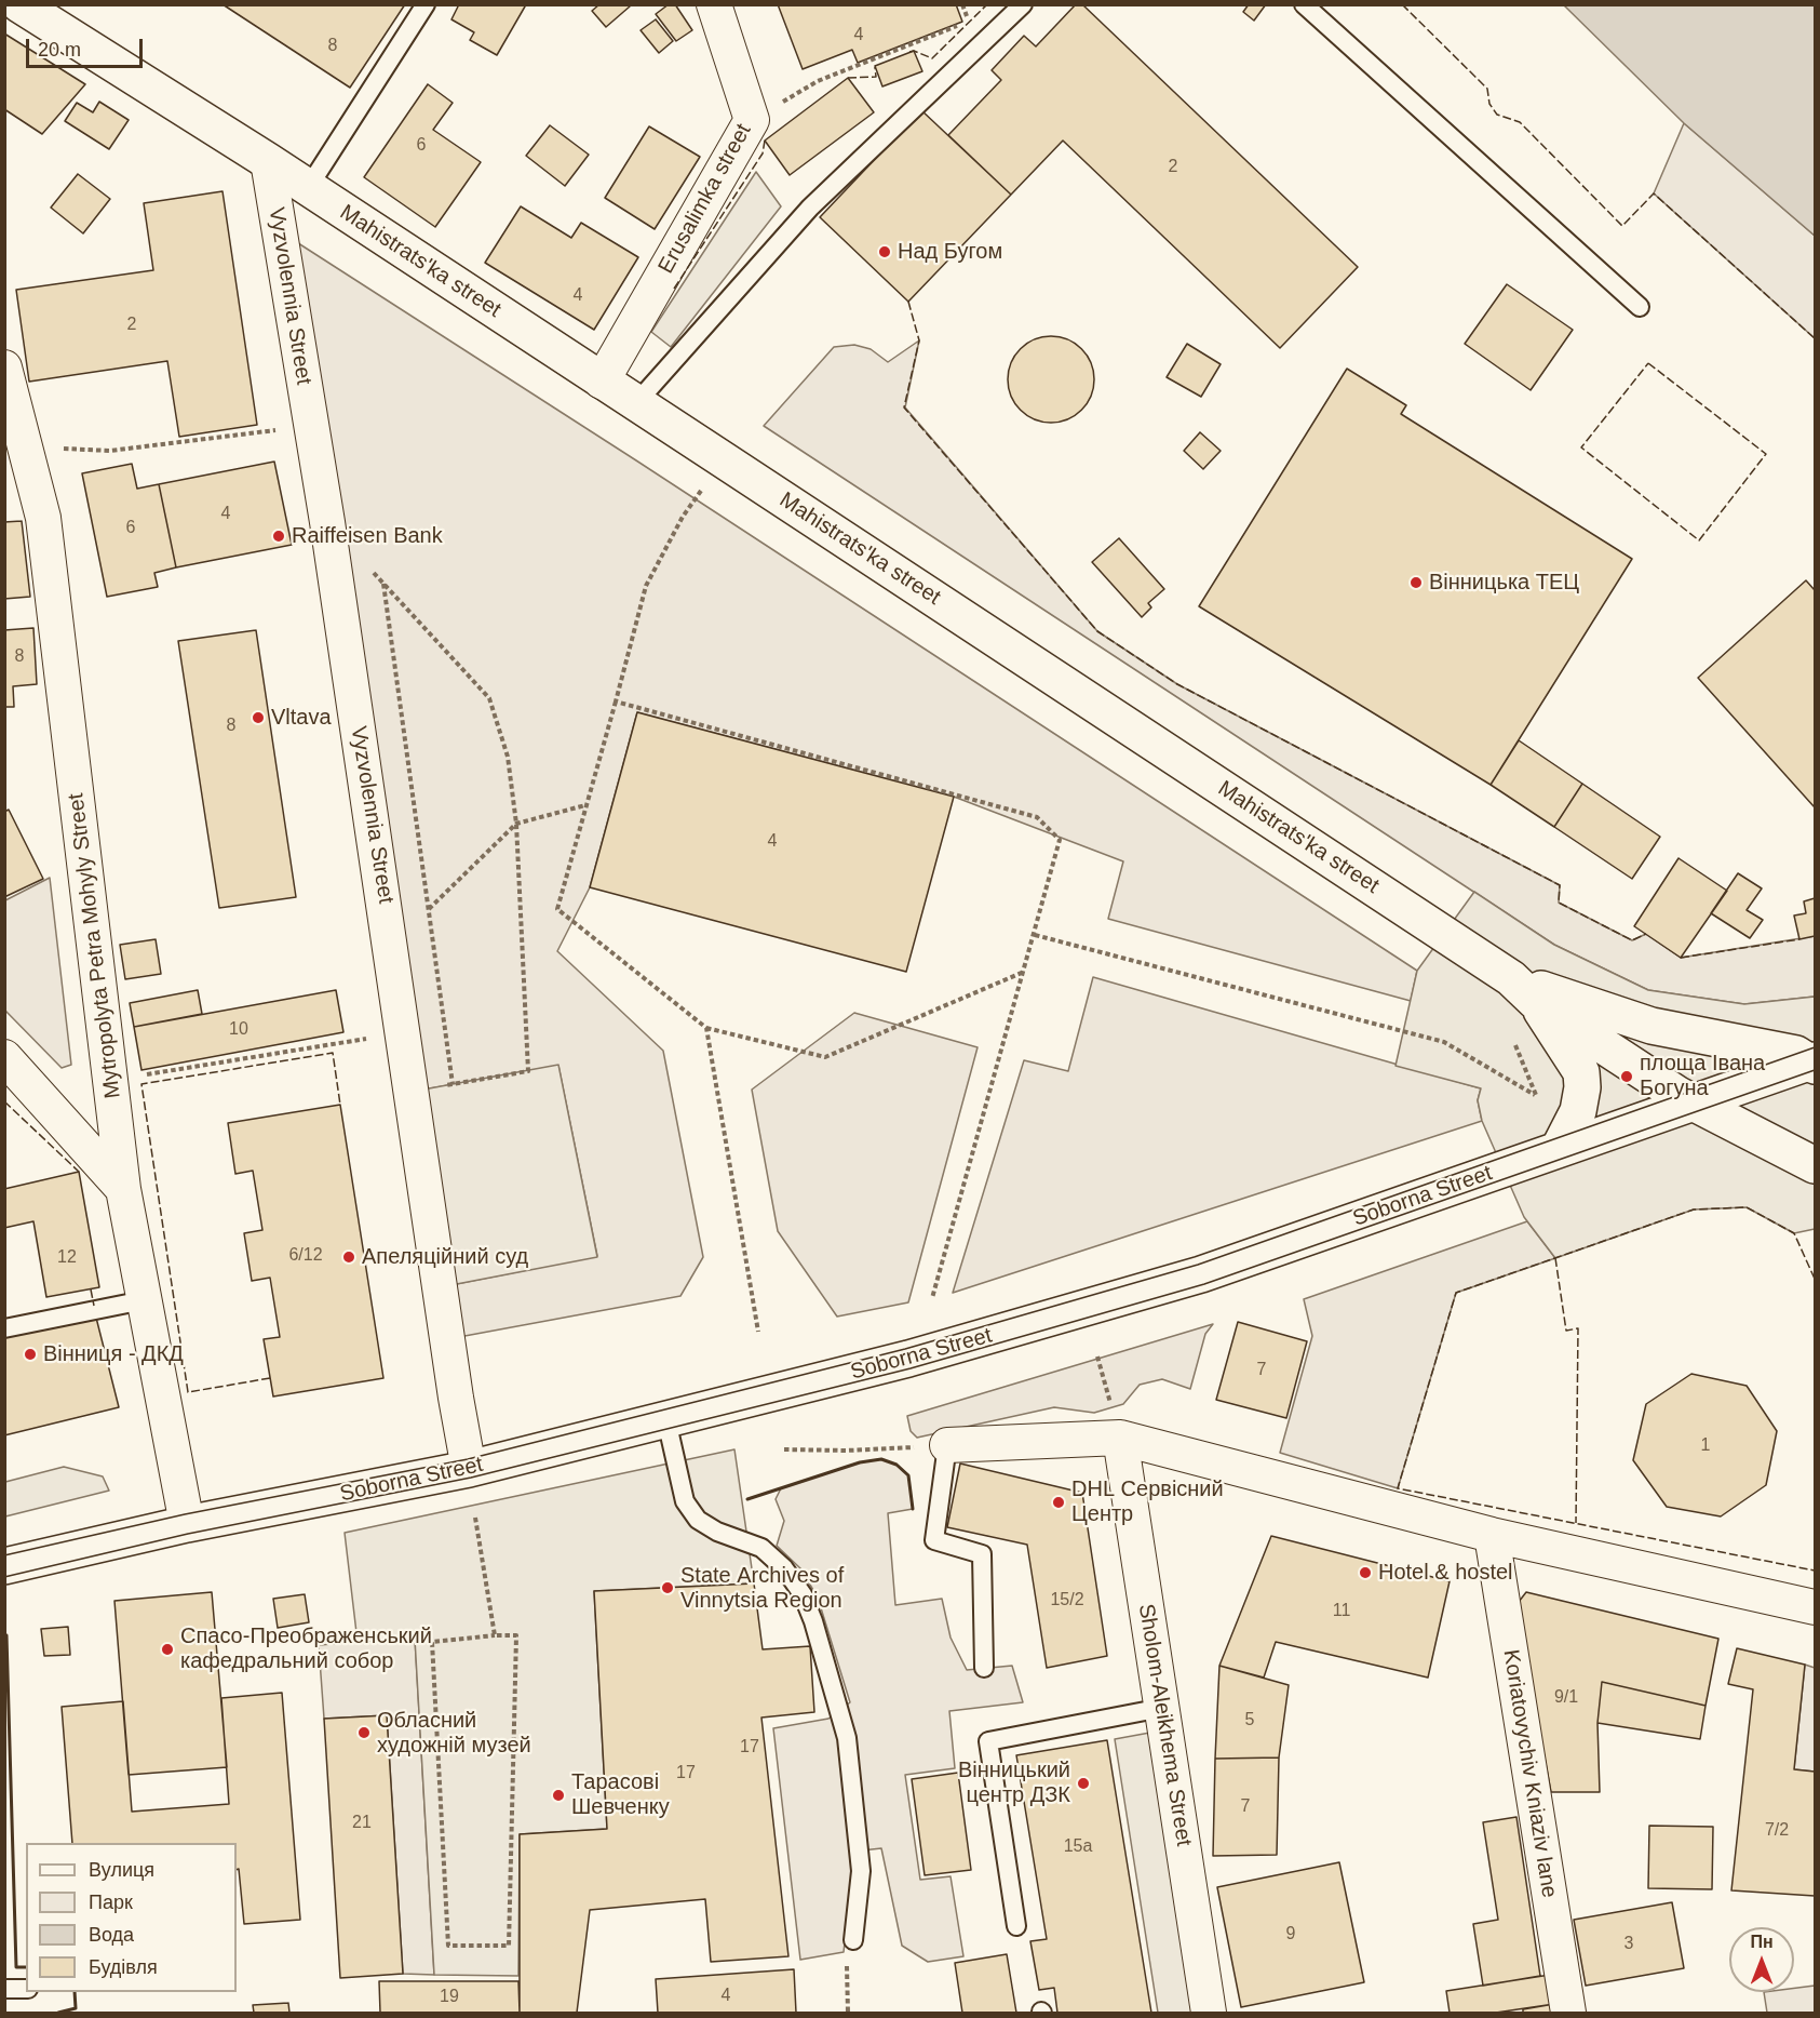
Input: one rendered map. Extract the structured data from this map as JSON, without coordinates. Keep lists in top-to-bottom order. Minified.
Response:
{"streets":{"street":["Erusalimka street","Mahistrats'ka street","Vyzvolennia Street","Mytropolyta Petra Mohyly Street","Soborna Street","Sholom-Aleikhema Street","Koriatovychiv Kniaziv lane"]},"crossings":[["Erusalimka street","Mahistrats'ka street"],["Mahistrats'ka street","Vyzvolennia Street"],["Mahistrats'ka street","Soborna Street"],["Vyzvolennia Street","Soborna Street"],["Mytropolyta Petra Mohyly Street","Soborna Street"]],"places":["Над Бугом","Raiffeisen Bank","Вінницька ТЕЦ","Vltava","площа Івана Богуна","Апеляційний суд","Вінниця - ДКД","DHL Сервісний Центр","Hotel & hostel","State Archives of Vinnytsia Region","Спасо-Преображенський кафедральний собор","Обласний художній музей","Вінницький центр ДЗК","Тарасові Шевченку"],"house_numbers":["4","8","6","2","4","2","4","6","8","8","4","10","6/12","12","7","1","15/2","11","9/1","5","17","17","7","21","7/2","15а","9","3","4","19"],"legend":["Вулиця","Парк","Вода","Будівля"],"scale_bar":"20 m","north":"top"}
